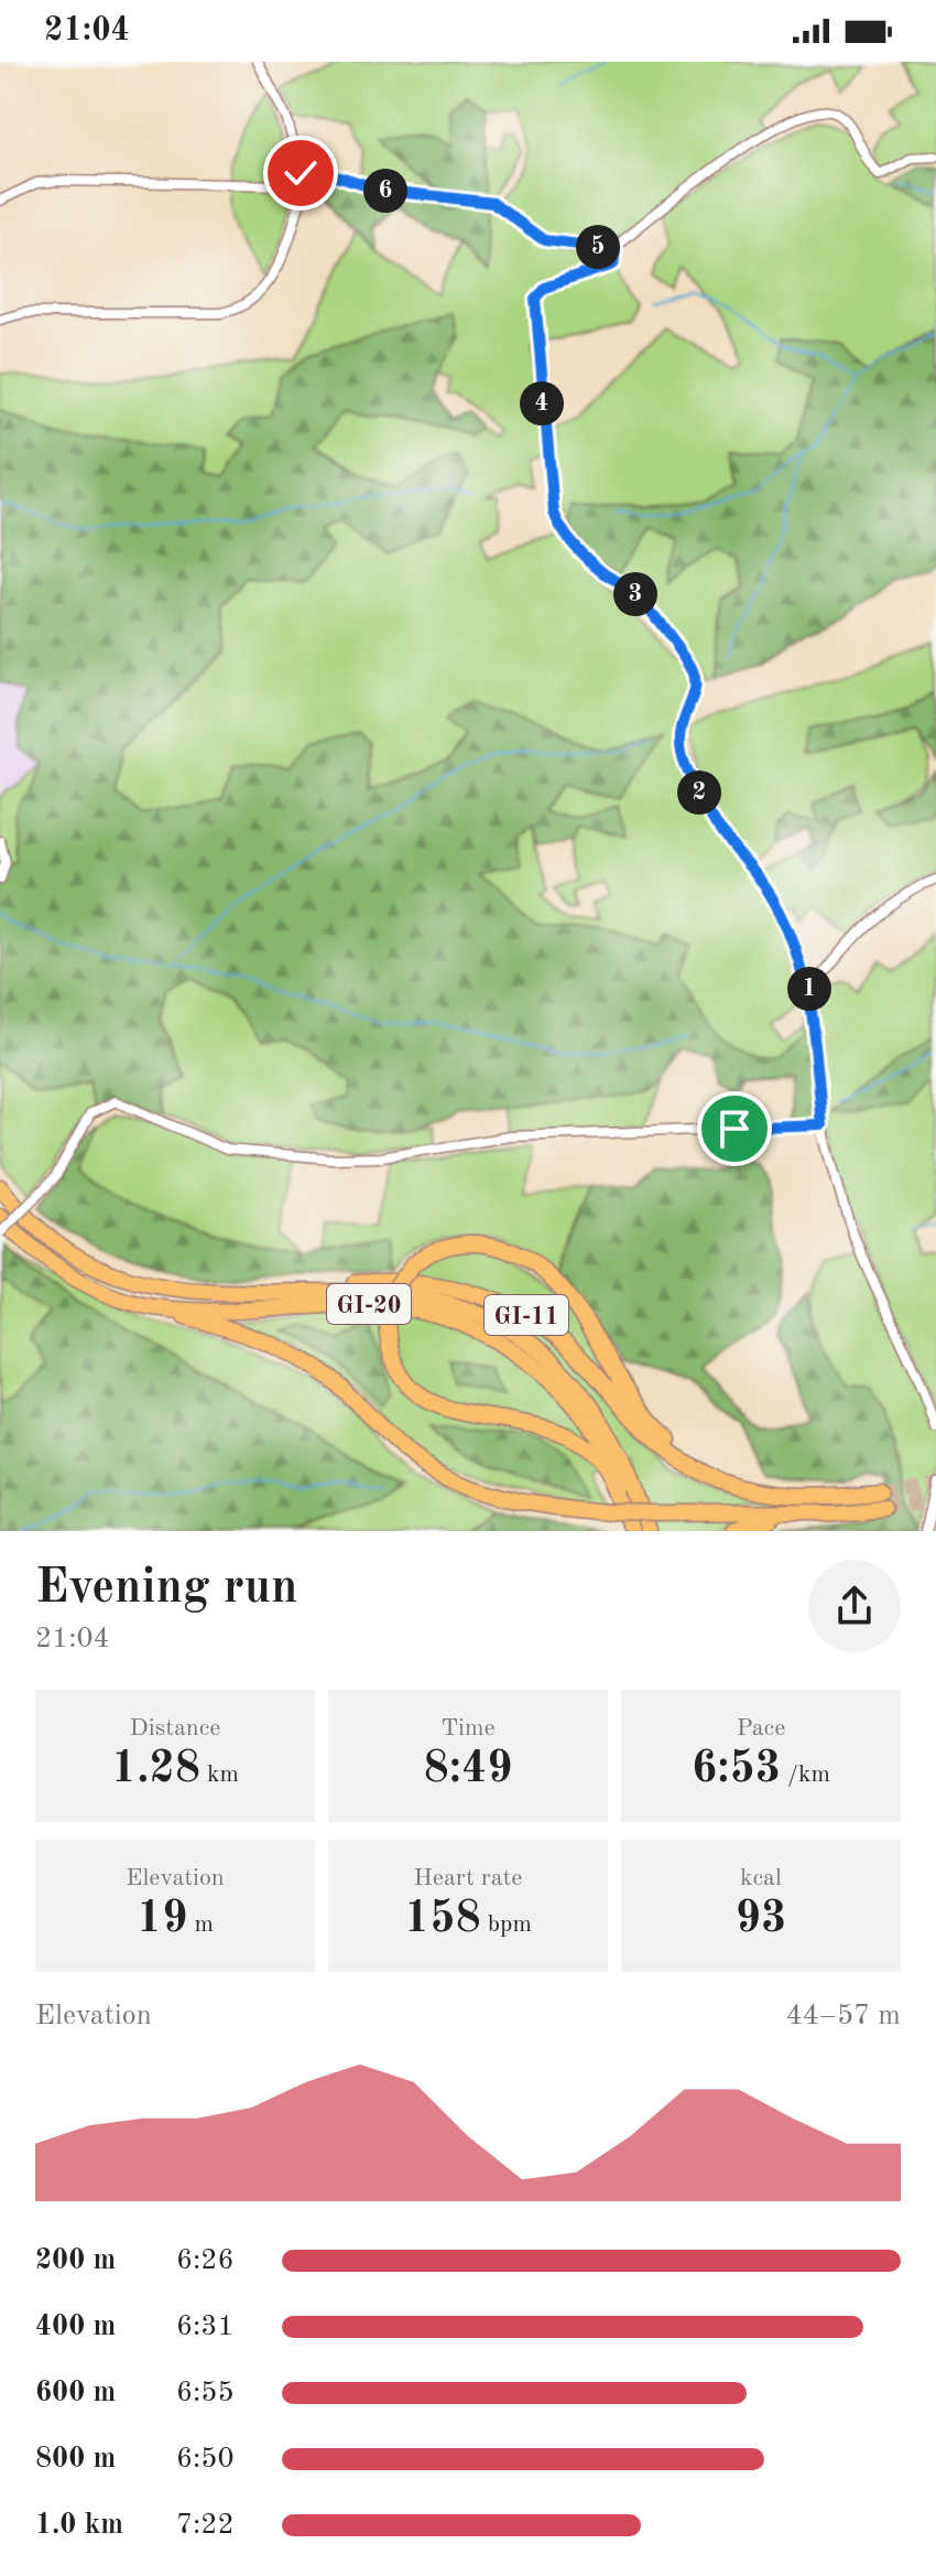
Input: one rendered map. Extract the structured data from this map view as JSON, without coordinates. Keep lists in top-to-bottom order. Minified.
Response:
{"streets":{"highway":["GI-20","GI-11"]},"crossings":[["GI-20","GI-11"]],"page":{"status":"21:04","pins":["6","5","4","3","2","1"],"heading":["Evening run","21:04"],"stats":[["Distance","1.28 km"],["Time","8:49"],["Pace","6:53 /km"],["Elevation","19 m"],["Heart rate","158 bpm"],["kcal","93"]],"chart":["Elevation","44–57 m"],"list":[{"name":"200 m","note":"6:26"},{"name":"400 m","note":"6:31"},{"name":"600 m","note":"6:55"},{"name":"800 m","note":"6:50"},{"name":"1.0 km","note":"7:22"}]}}
